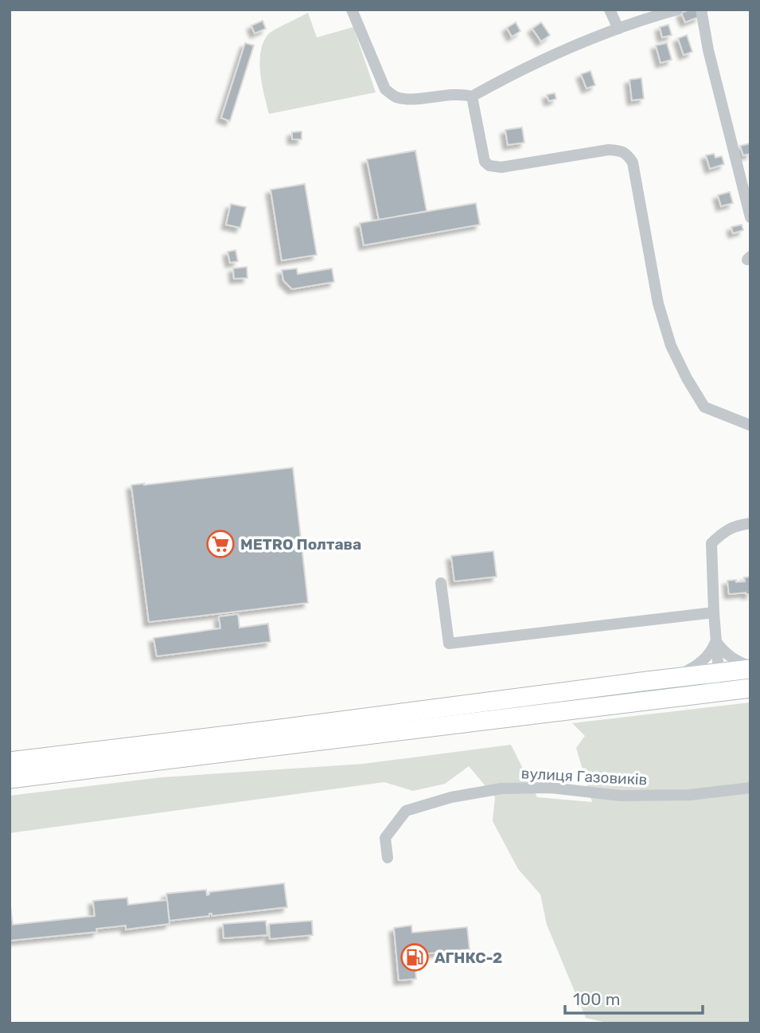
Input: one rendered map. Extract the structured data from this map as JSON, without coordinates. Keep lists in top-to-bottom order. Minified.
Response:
{"streets":{"street":["вулиця Газовиків"]},"places":{"supermarket":["METRO Полтава"],"fuel station":["АГНКС-2"]},"scale_bar":"100 m"}
